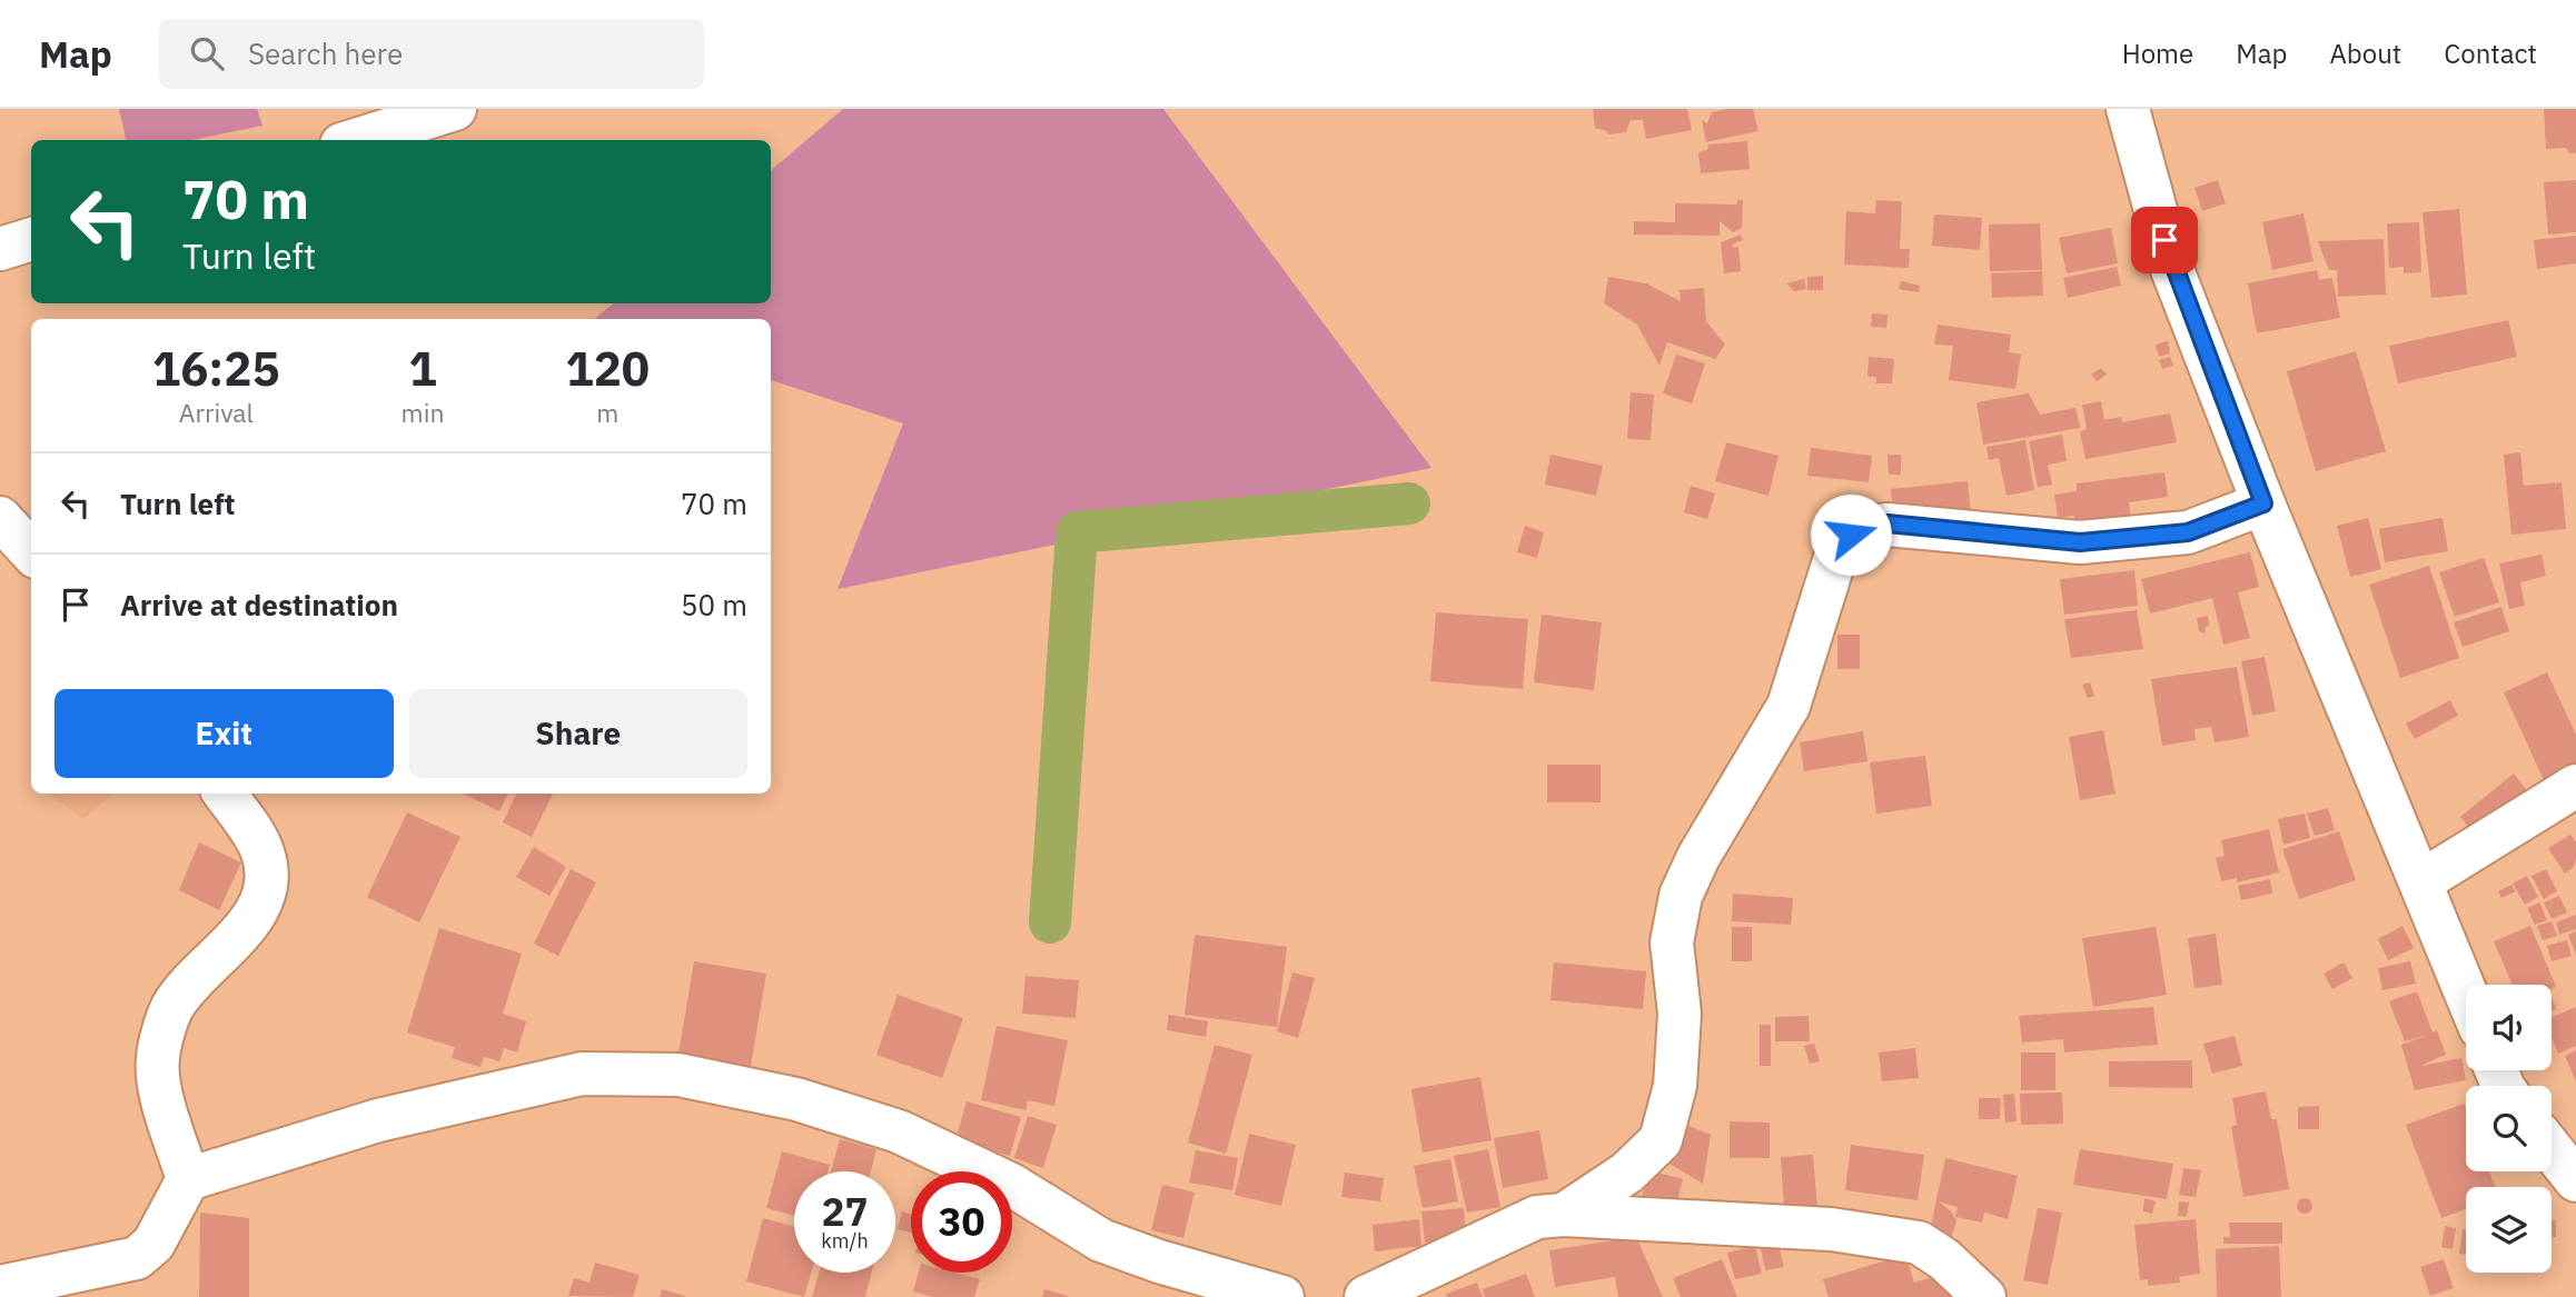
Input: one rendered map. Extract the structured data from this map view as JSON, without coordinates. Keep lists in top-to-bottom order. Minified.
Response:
{"page":{"header":"Map","search":"Search here","nav":["Home","Map","About","Contact"],"turn":["70 m","Turn left"],"eta":["16:25","Arrival","1","min","120","m"],"list":[{"name":"Turn left","value":"70 m"},{"name":"Arrive at destination","value":"50 m"}],"buttons":["Exit","Share"],"speed":"27 km/h","limit":"30"}}
